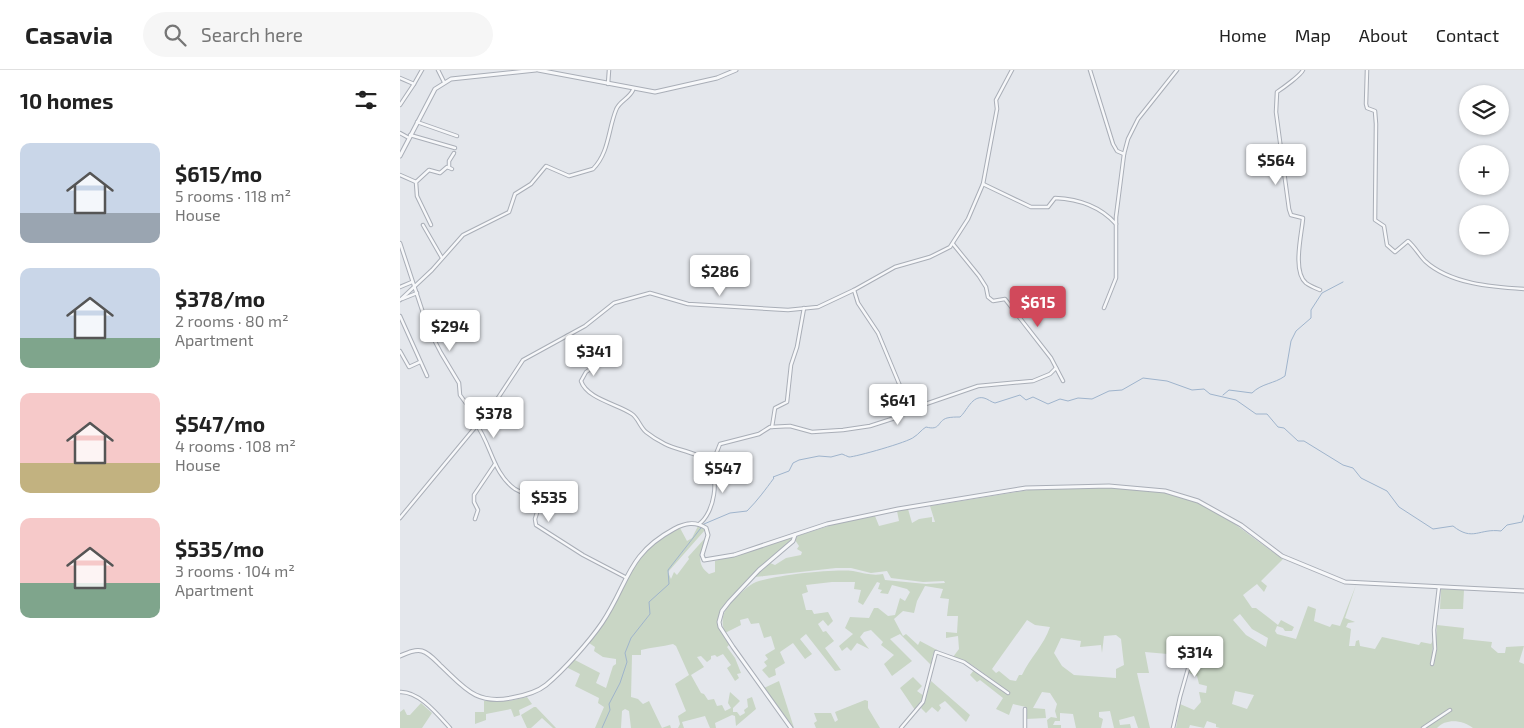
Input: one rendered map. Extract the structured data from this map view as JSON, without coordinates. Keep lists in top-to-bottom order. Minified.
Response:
{"page":{"header":"Casavia","search":"Search here","nav":["Home","Map","About","Contact"],"heading":"10 homes","map_buttons":["+","−"],"list":[{"name":"$615/mo","note":"5 rooms · 118 m² · House"},{"name":"$378/mo","note":"2 rooms · 80 m² · Apartment"},{"name":"$547/mo","note":"4 rooms · 108 m² · House"},{"name":"$535/mo","note":"3 rooms · 104 m² · Apartment"}],"price":["$564","$286","$615","$294","$341","$641","$378","$547","$535","$314"]}}
